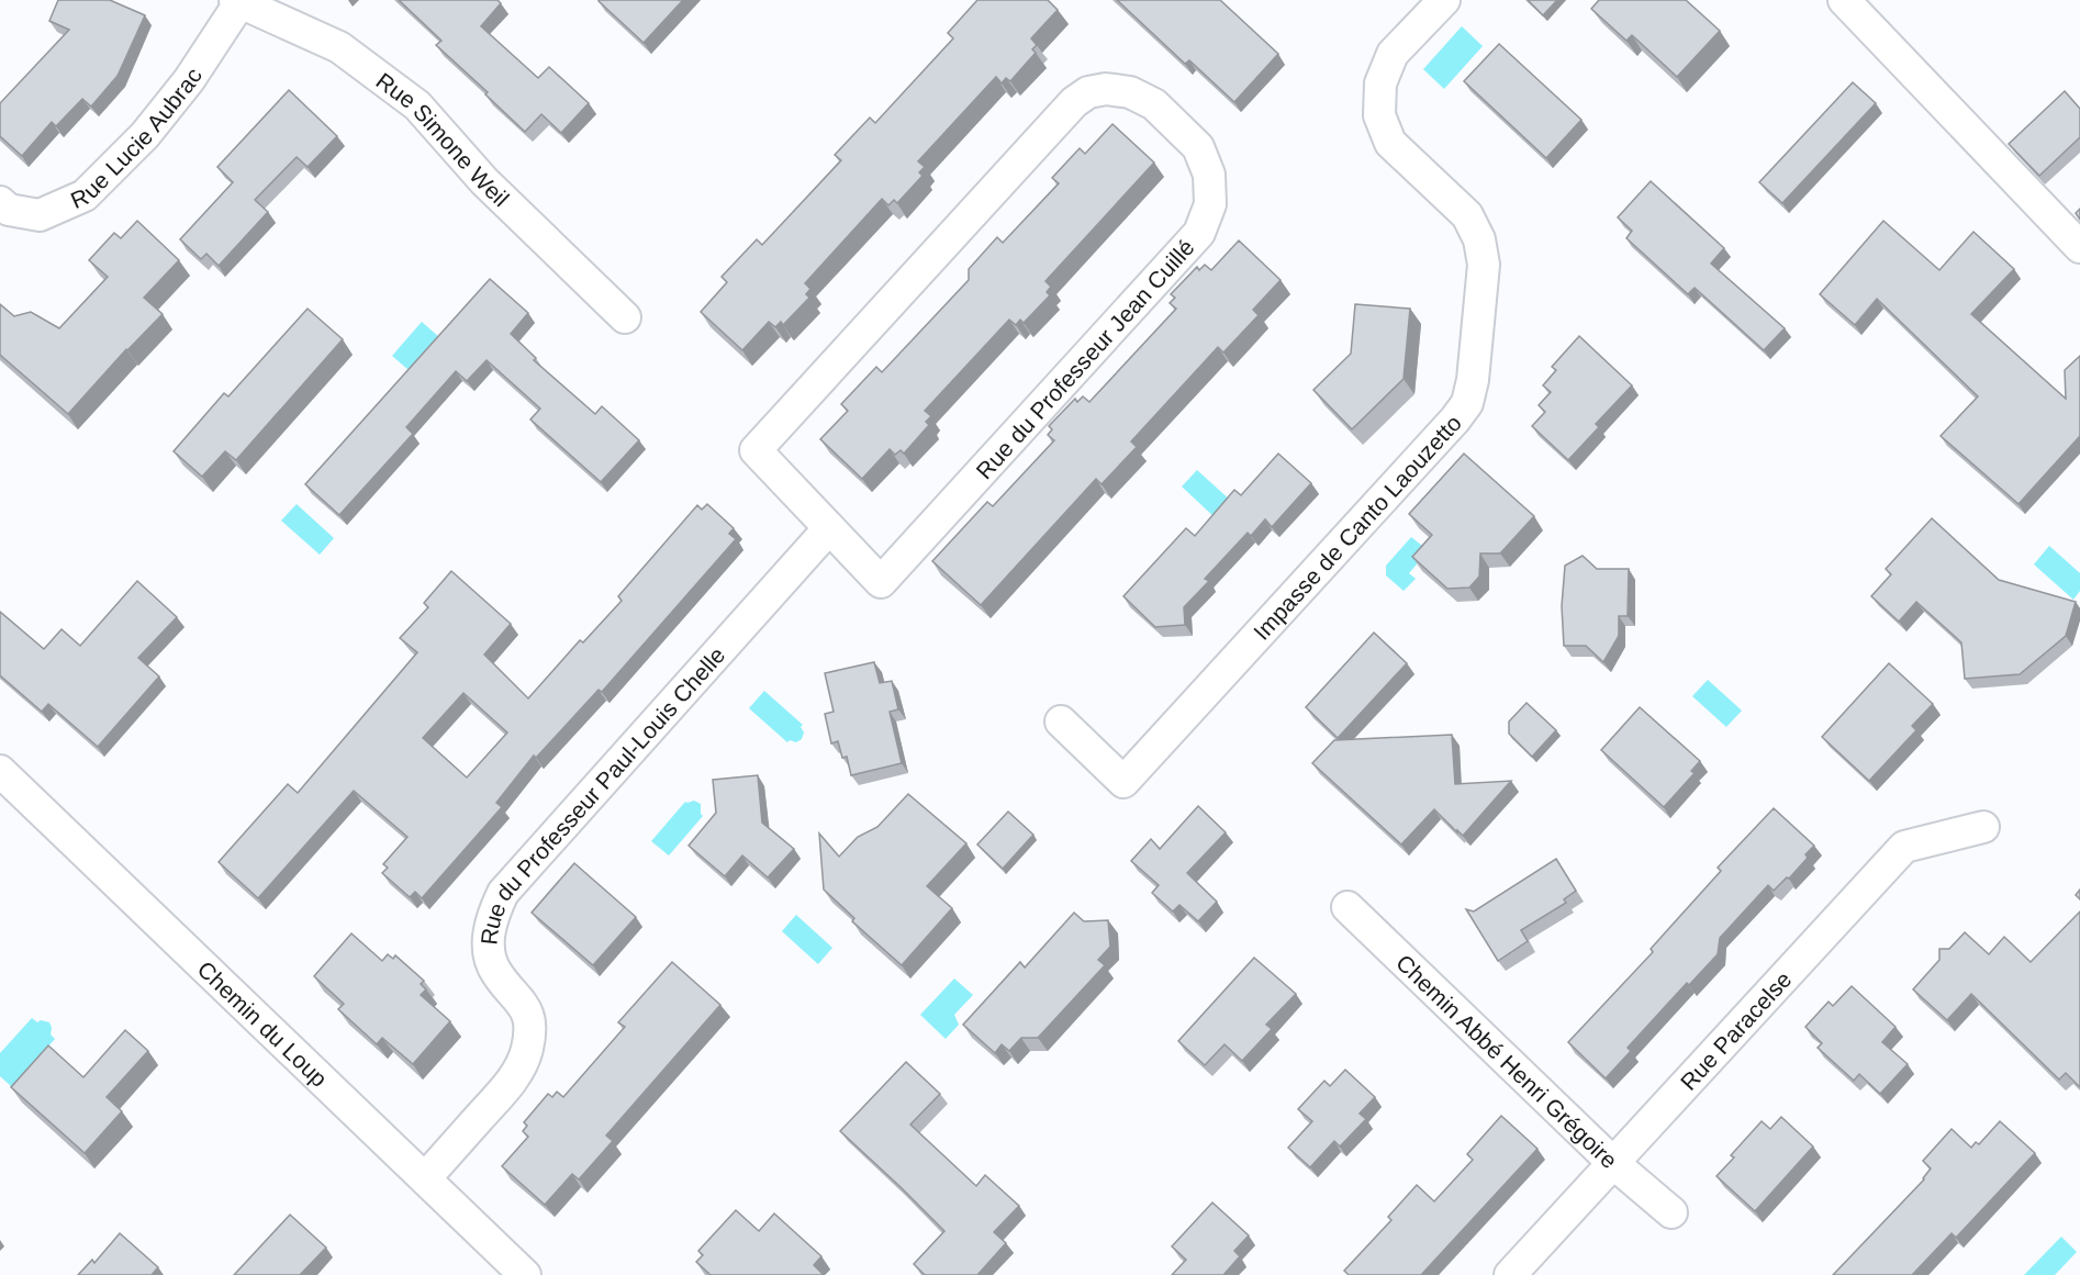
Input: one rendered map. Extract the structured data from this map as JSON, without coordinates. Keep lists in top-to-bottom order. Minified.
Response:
{"streets":{"street":["Rue Lucie Aubrac","Rue Simone Weil","Rue du Professeur Jean Cuillé","Impasse de Canto Laouzetto","Rue du Professeur Paul-Louis Chelle","Chemin du Loup","Rue Paracelse","Chemin Abbé Henri Grégoire"]},"crossings":[["Rue Lucie Aubrac","Rue Simone Weil"],["Rue du Professeur Jean Cuillé","Rue du Professeur Paul-Louis Chelle"],["Rue du Professeur Paul-Louis Chelle","Chemin du Loup"],["Rue Paracelse","Chemin Abbé Henri Grégoire"]]}
